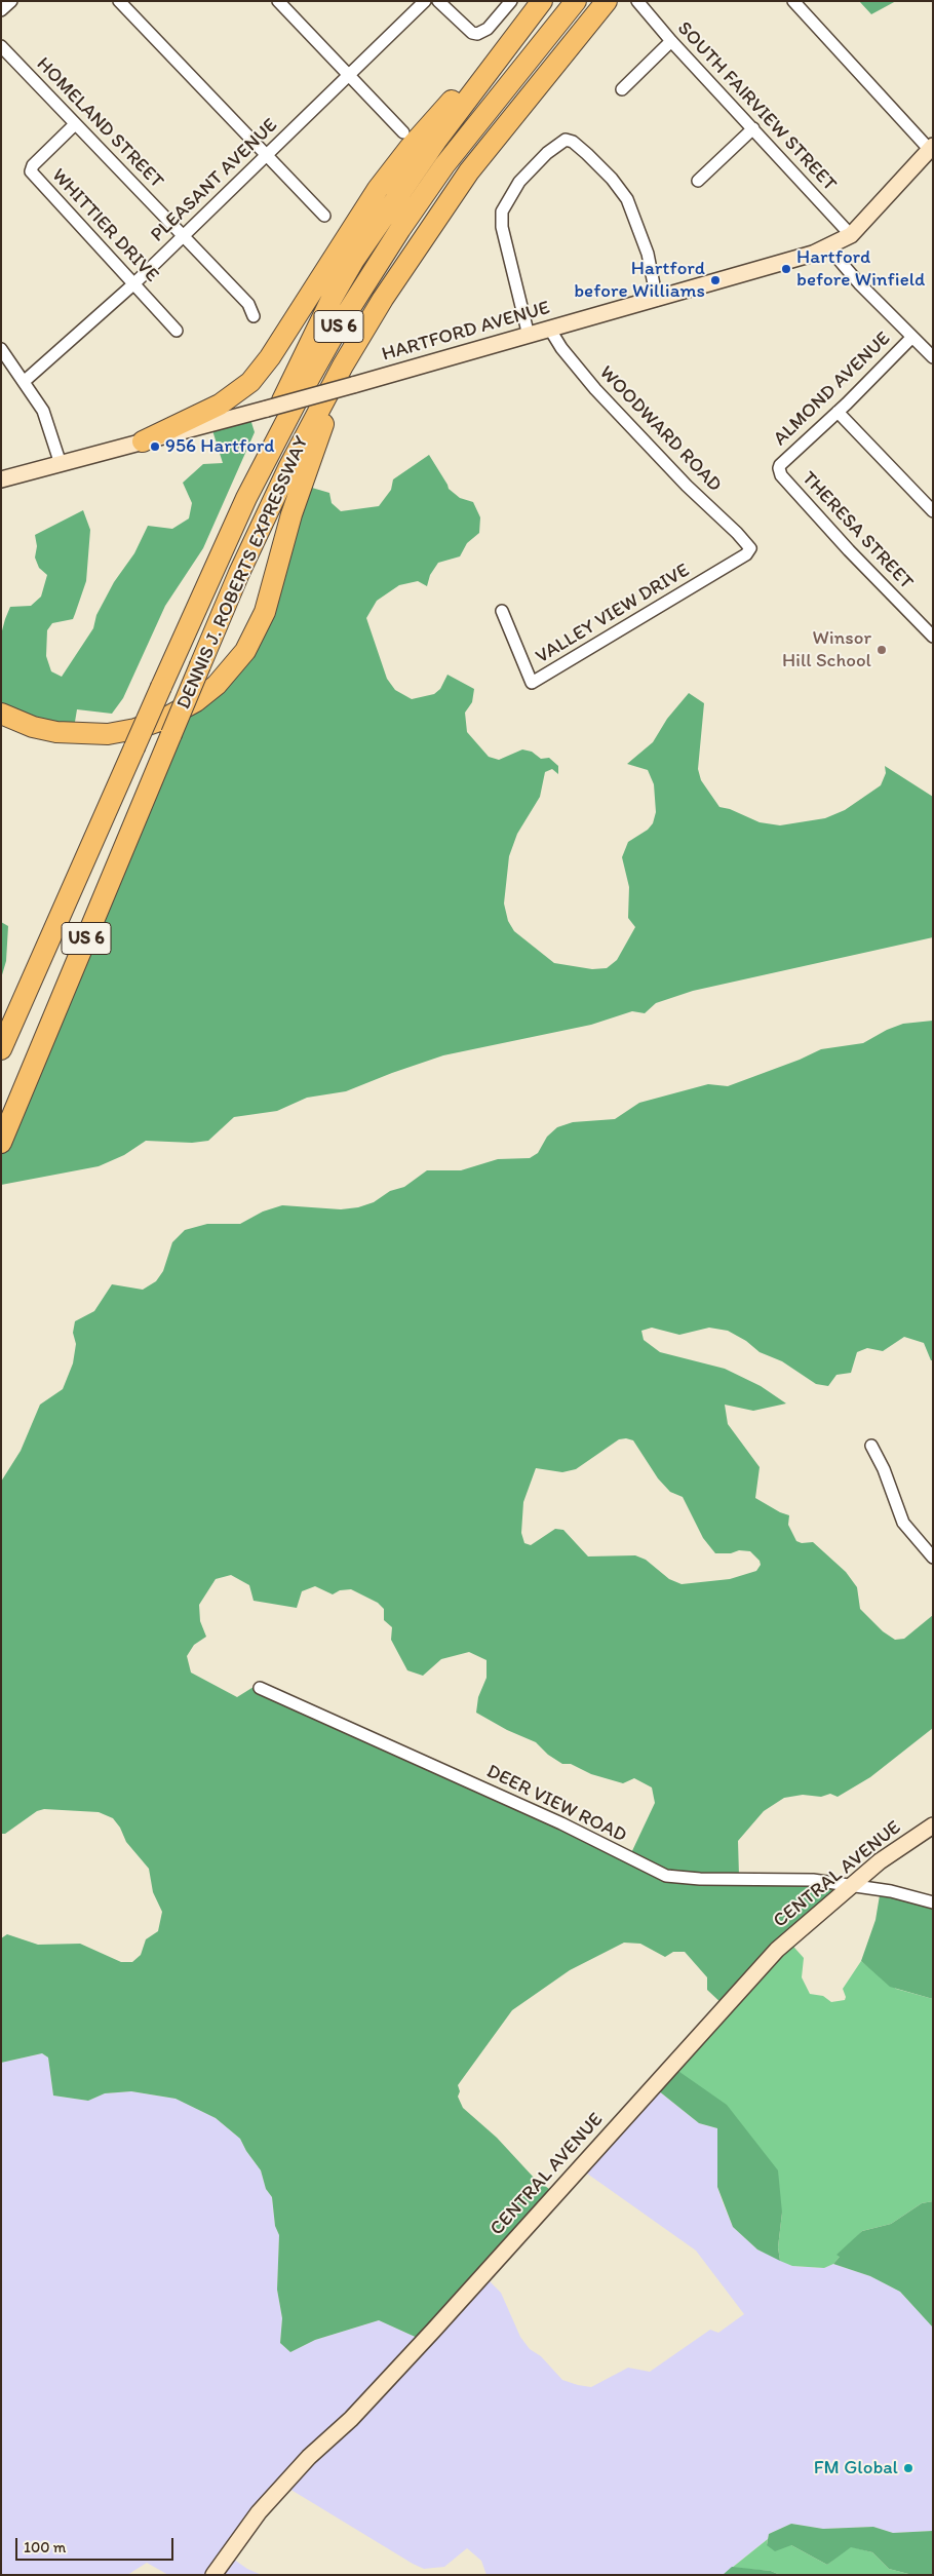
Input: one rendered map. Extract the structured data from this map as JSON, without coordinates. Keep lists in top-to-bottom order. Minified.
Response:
{"streets":{"highway":["US 6","DENNIS J. ROBERTS EXPRESSWAY"],"main road":["HARTFORD AVENUE","CENTRAL AVENUE"],"street":["SOUTH FAIRVIEW STREET","HOMELAND STREET","PLEASANT AVENUE","WHITTIER DRIVE","ALMOND AVENUE","WOODWARD ROAD","THERESA STREET","VALLEY VIEW DRIVE","DEER VIEW ROAD"]},"crossings":[["SOUTH FAIRVIEW STREET","HARTFORD AVENUE"],["HOMELAND STREET","PLEASANT AVENUE"],["HOMELAND STREET","WHITTIER DRIVE"],["PLEASANT AVENUE","WHITTIER DRIVE"],["HARTFORD AVENUE","WOODWARD ROAD"],["ALMOND AVENUE","THERESA STREET"],["WOODWARD ROAD","VALLEY VIEW DRIVE"],["DEER VIEW ROAD","CENTRAL AVENUE"]],"places":["Hartford before Winfield","Hartford before Williams","956 Hartford","Winsor Hill School","FM Global"],"scale_bar":"100 m"}
